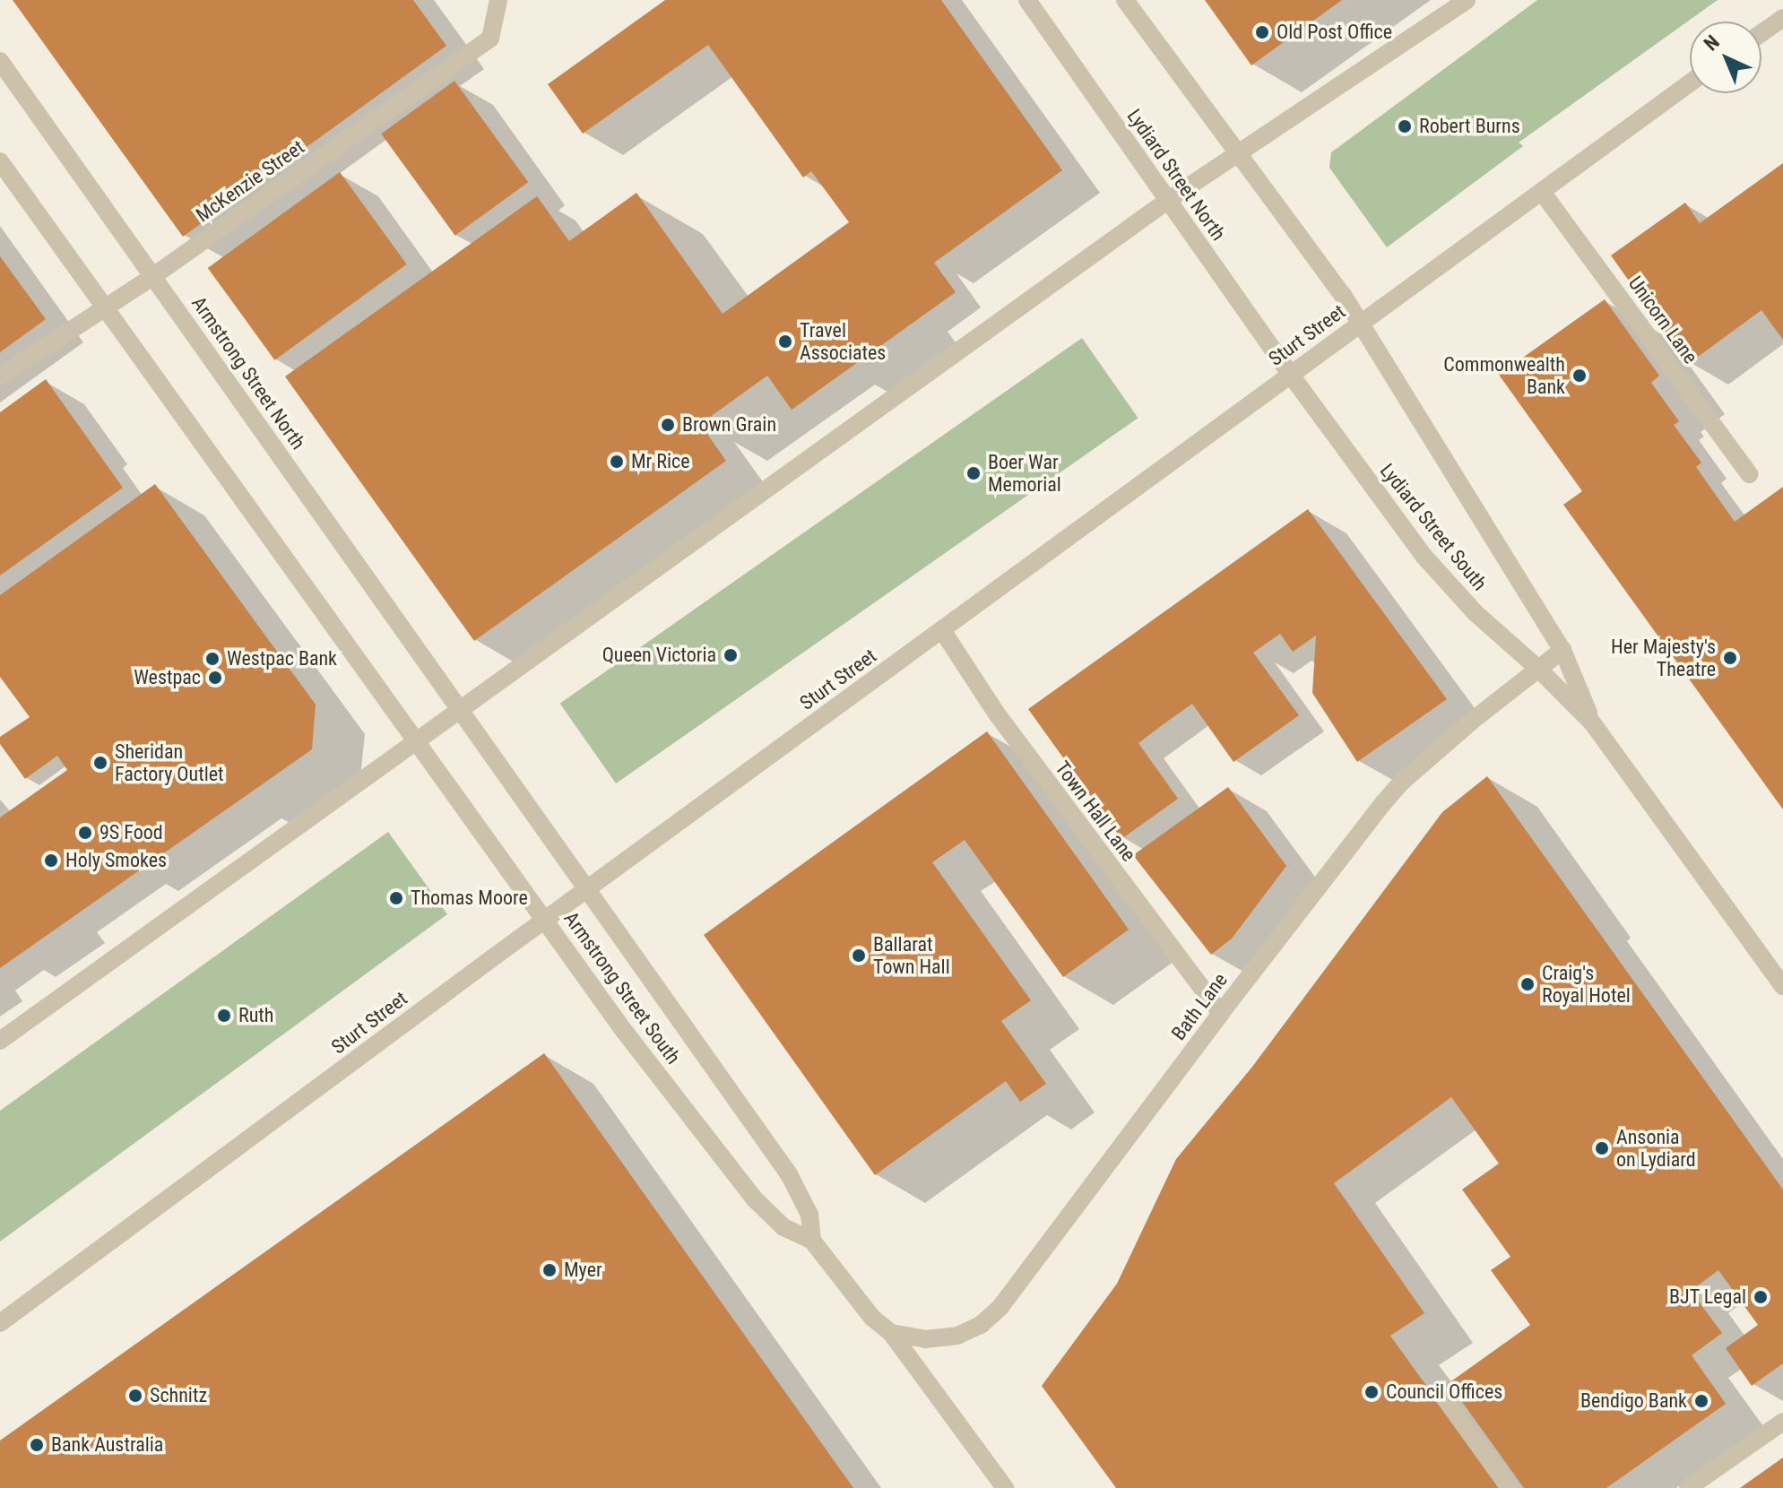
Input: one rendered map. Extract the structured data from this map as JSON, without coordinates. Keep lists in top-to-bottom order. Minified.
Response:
{"streets":{"street":["Lydiard Street North","McKenzie Street","Unicorn Lane","Sturt Street","Armstrong Street North","Lydiard Street South","Town Hall Lane","Armstrong Street South","Bath Lane"]},"crossings":[["Lydiard Street North","Sturt Street"],["Lydiard Street North","Lydiard Street South"],["McKenzie Street","Armstrong Street North"],["Unicorn Lane","Sturt Street"],["Sturt Street","Lydiard Street South"],["Sturt Street","Town Hall Lane"],["Sturt Street","Armstrong Street South"],["Armstrong Street North","Armstrong Street South"],["Lydiard Street South","Bath Lane"],["Town Hall Lane","Bath Lane"],["Armstrong Street South","Bath Lane"]],"places":["Old Post Office","Robert Burns","Travel Associates","Commonwealth Bank","Brown Grain","Mr Rice","Boer War Memorial","Queen Victoria","Her Majesty's Theatre","Westpac Bank","Westpac","Sheridan Factory Outlet","9S Food","Holy Smokes","Thomas Moore","Ballarat Town Hall","Craig's Royal Hotel","Ruth","Ansonia on Lydiard","Myer","BJT Legal","Council Offices","Schnitz","Bendigo Bank","Bank Australia"],"north":"top left"}
